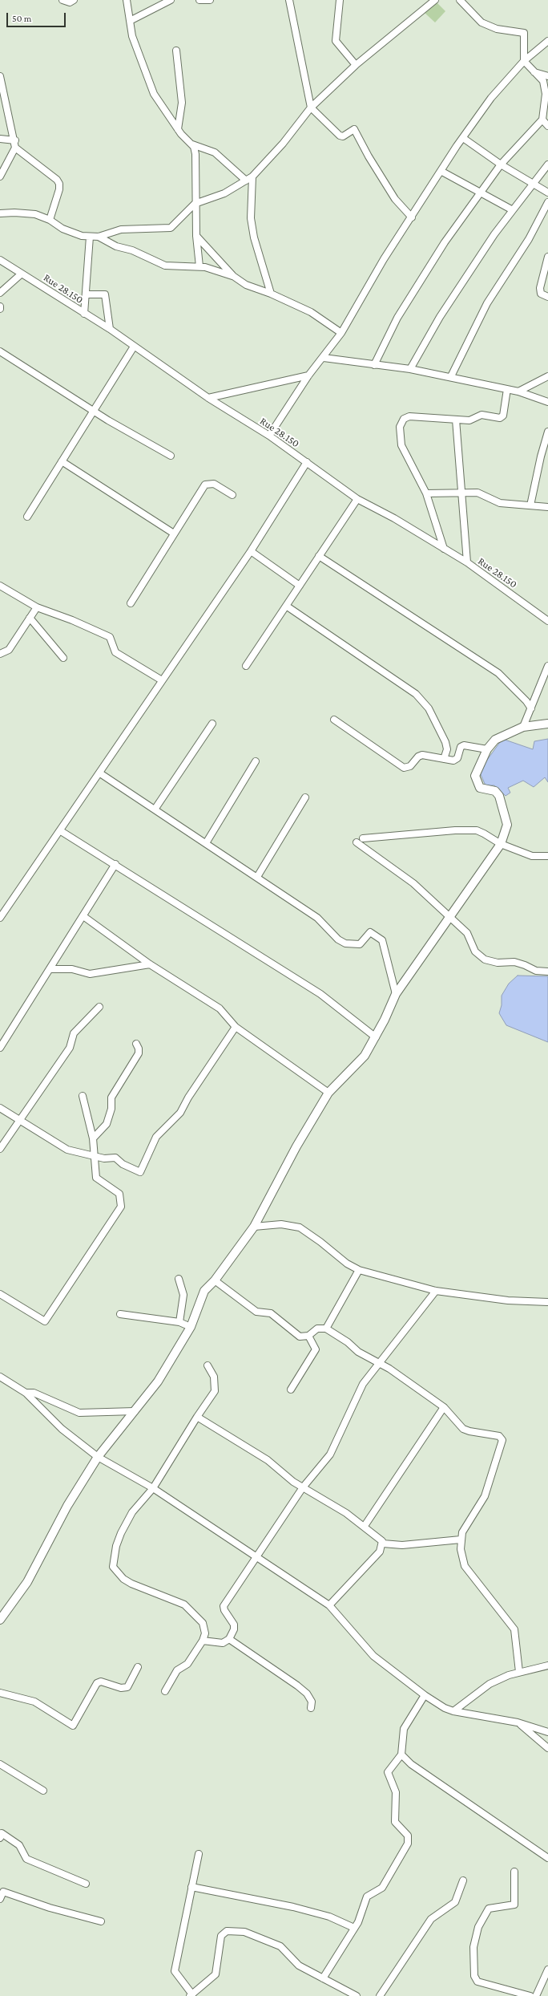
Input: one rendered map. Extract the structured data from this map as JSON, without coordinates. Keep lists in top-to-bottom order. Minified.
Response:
{"streets":{"street":["Rue 28.150"]},"scale_bar":"50 m"}
